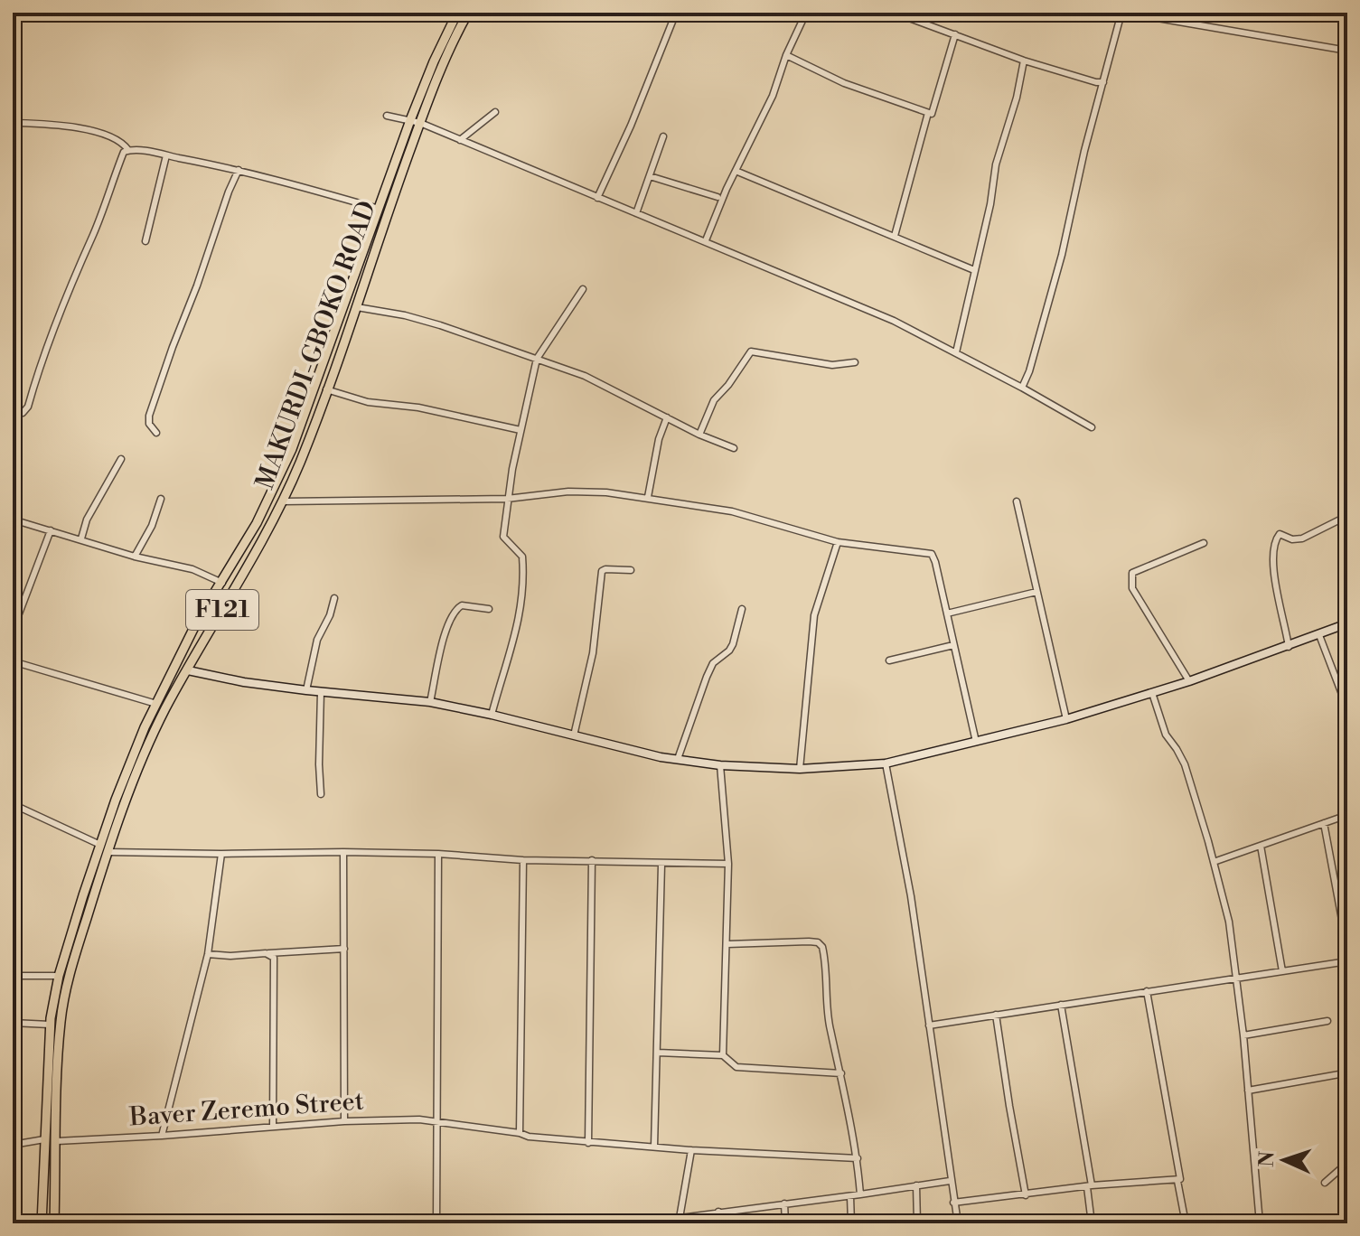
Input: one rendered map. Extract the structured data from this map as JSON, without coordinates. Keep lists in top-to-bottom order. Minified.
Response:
{"streets":{"main road":["MAKURDI-GBOKO ROAD","F121"],"street":["Baver Zeremo Street"]},"crossings":[["MAKURDI-GBOKO ROAD","Baver Zeremo Street"]],"north":"left"}
